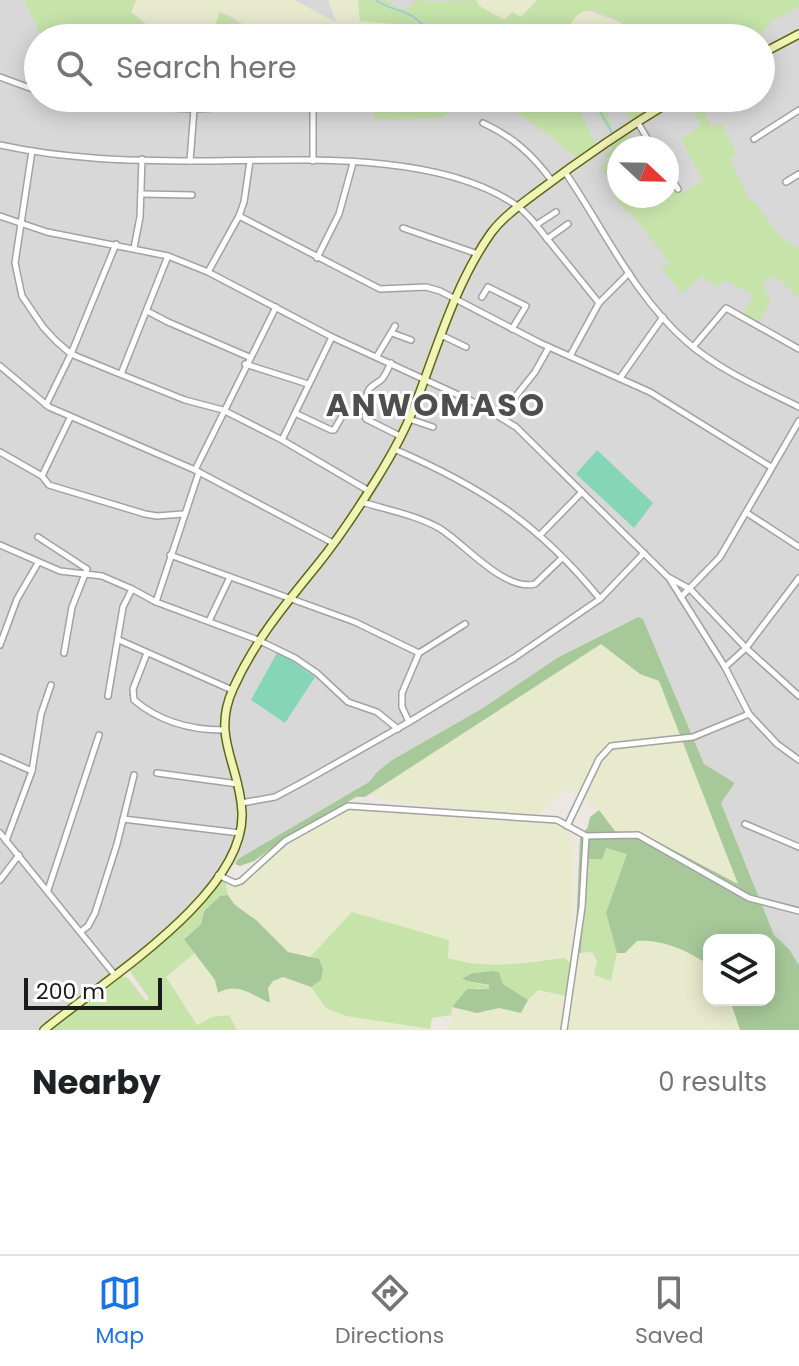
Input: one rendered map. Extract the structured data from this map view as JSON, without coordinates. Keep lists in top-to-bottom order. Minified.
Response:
{"districts":["ANWOMASO"],"scale_bar":"200 m","north":"right","page":{"search":"Search here","scale":"200 m","heading":["Nearby","0 results"],"nav":["Map","Directions","Saved"]}}
